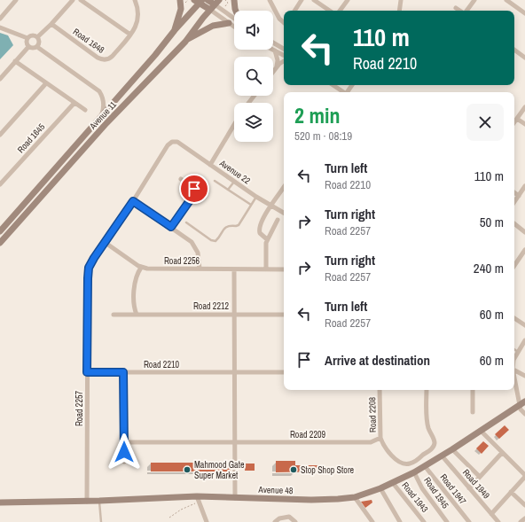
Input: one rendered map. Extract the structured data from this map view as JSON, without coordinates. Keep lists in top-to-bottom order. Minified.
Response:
{"streets":{"street":["Road 1648","Avenue 11","Road 1645","Avenue 22","Road 2256","Road 2212","Road 2210","Road 2257","Road 2208","Road 2209","Road 1949","Road 1947","Avenue 48","Road 1945","Road 1943"]},"crossings":[["Avenue 22","Road 2257"],["Road 2210","Road 2257"],["Road 2257","Avenue 48"],["Road 2208","Road 2209"],["Road 1949","Avenue 48"],["Road 1947","Avenue 48"],["Avenue 48","Road 1945"],["Avenue 48","Road 1943"]],"places":["Mahmood Gate Super Market","Stop Shop Store"],"page":{"turn":["110 m","Road 2210"],"heading":["2 min","520 m · 08:19"],"list":[{"name":"Turn left","note":"Road 2210","value":"110 m"},{"name":"Turn right","note":"Road 2257","value":"50 m"},{"name":"Turn right","note":"Road 2257","value":"240 m"},{"name":"Turn left","note":"Road 2257","value":"60 m"},{"name":"Arrive at destination","value":"60 m"}]}}
